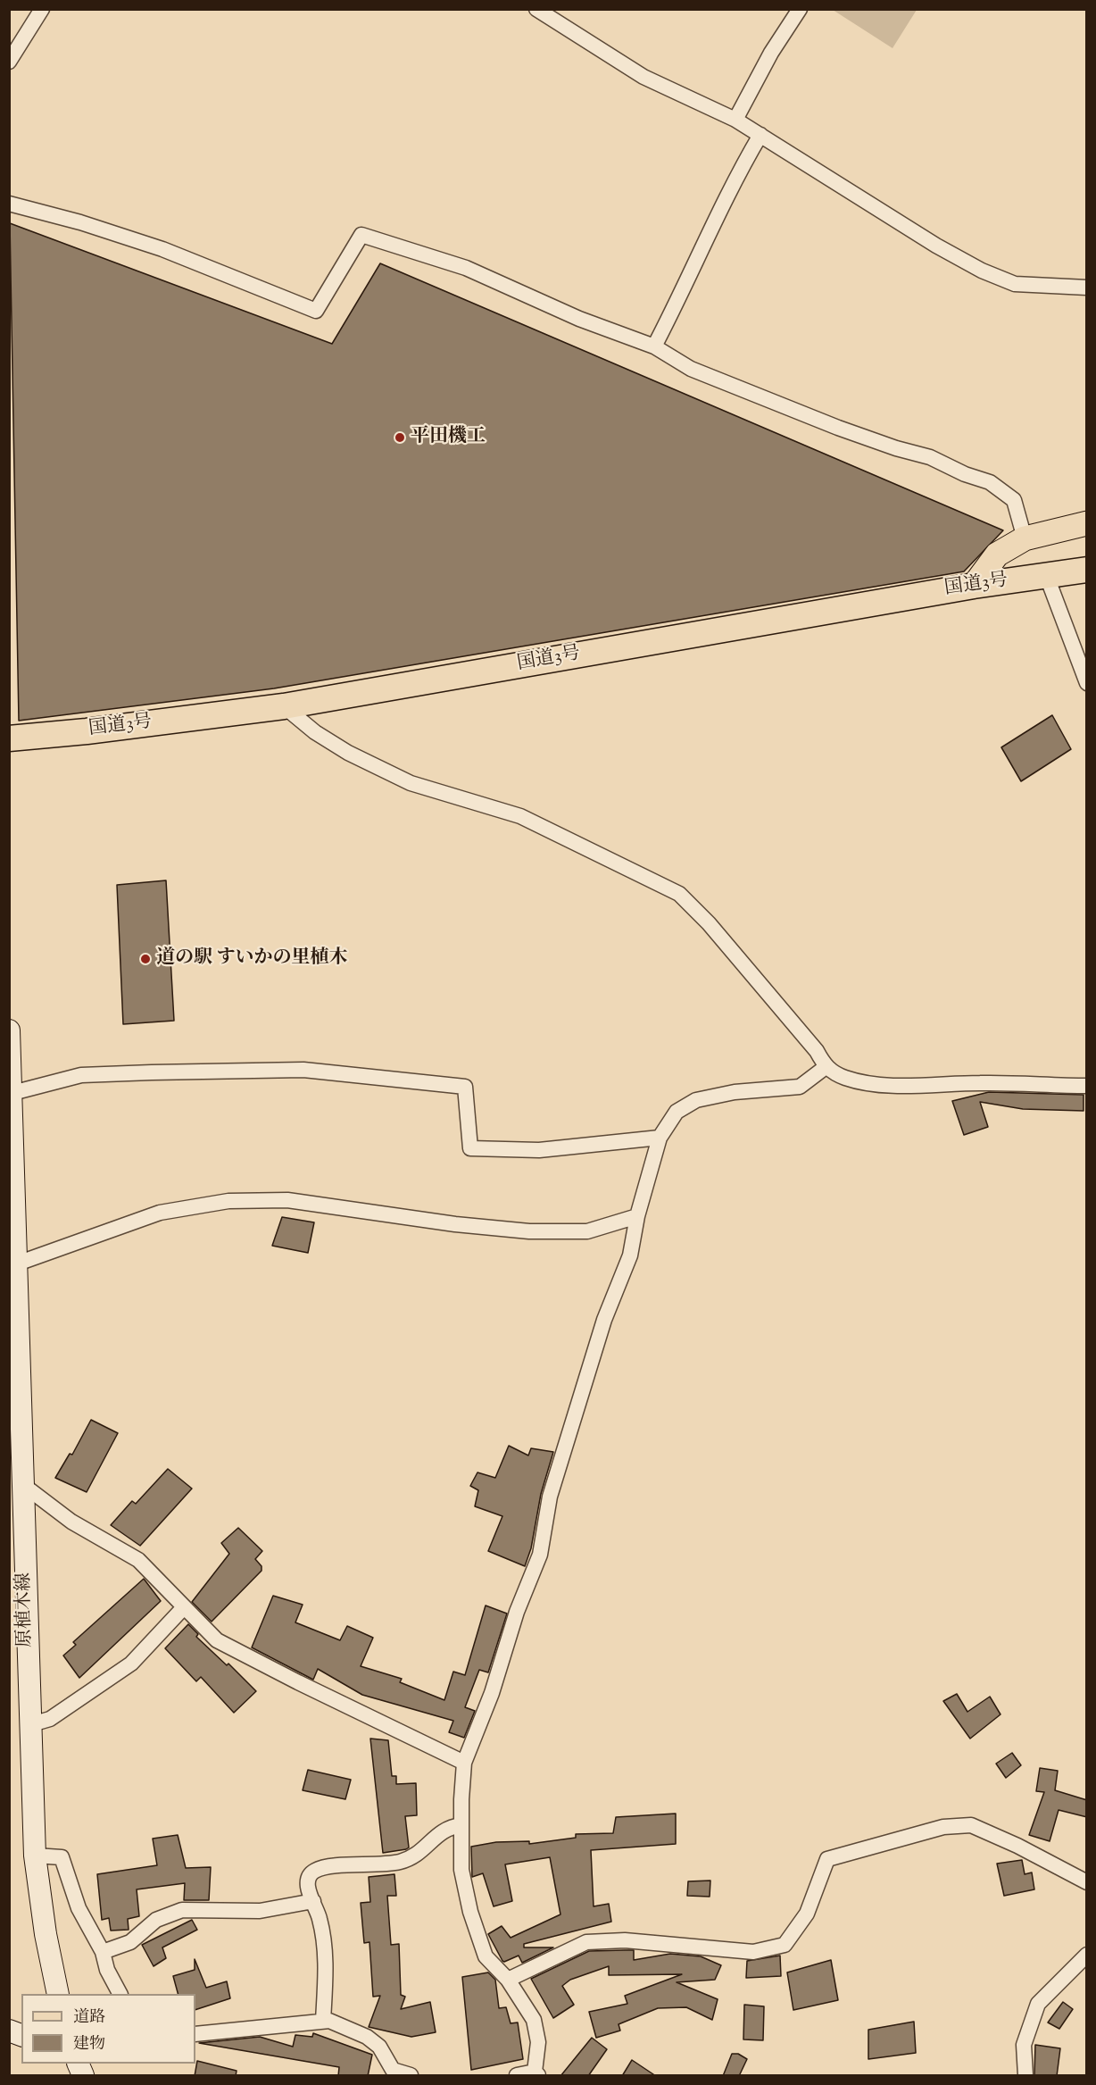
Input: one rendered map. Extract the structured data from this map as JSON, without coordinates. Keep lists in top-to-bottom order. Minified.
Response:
{"streets":{"highway":["国道3号"],"main road":["原植木線"]},"places":["平田機工","道の駅 すいかの里植木"],"legend":["道路","建物"]}
